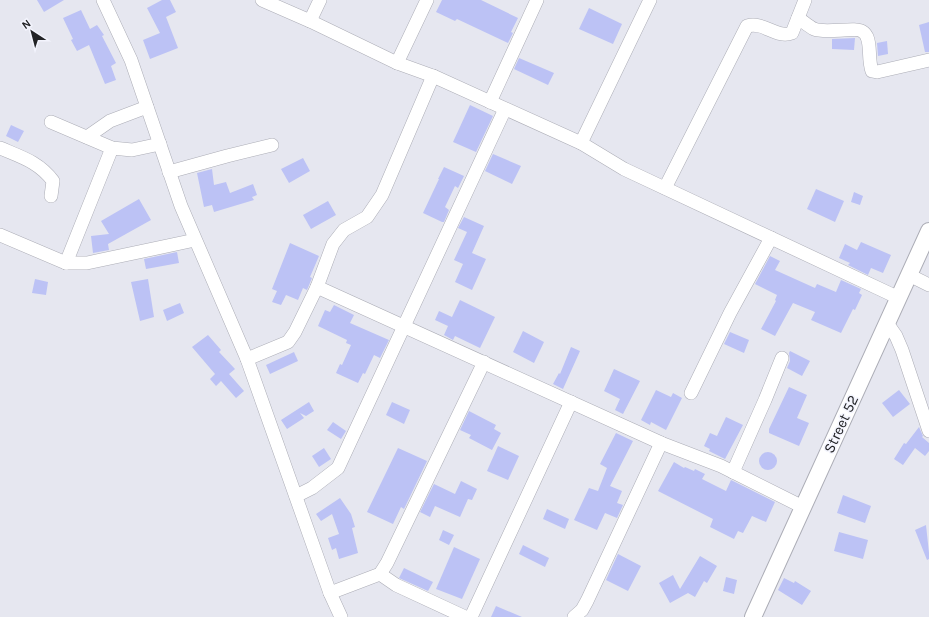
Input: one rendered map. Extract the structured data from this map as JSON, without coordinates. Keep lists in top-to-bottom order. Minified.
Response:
{"streets":{"street":["Street 52"]},"north":"top left"}
